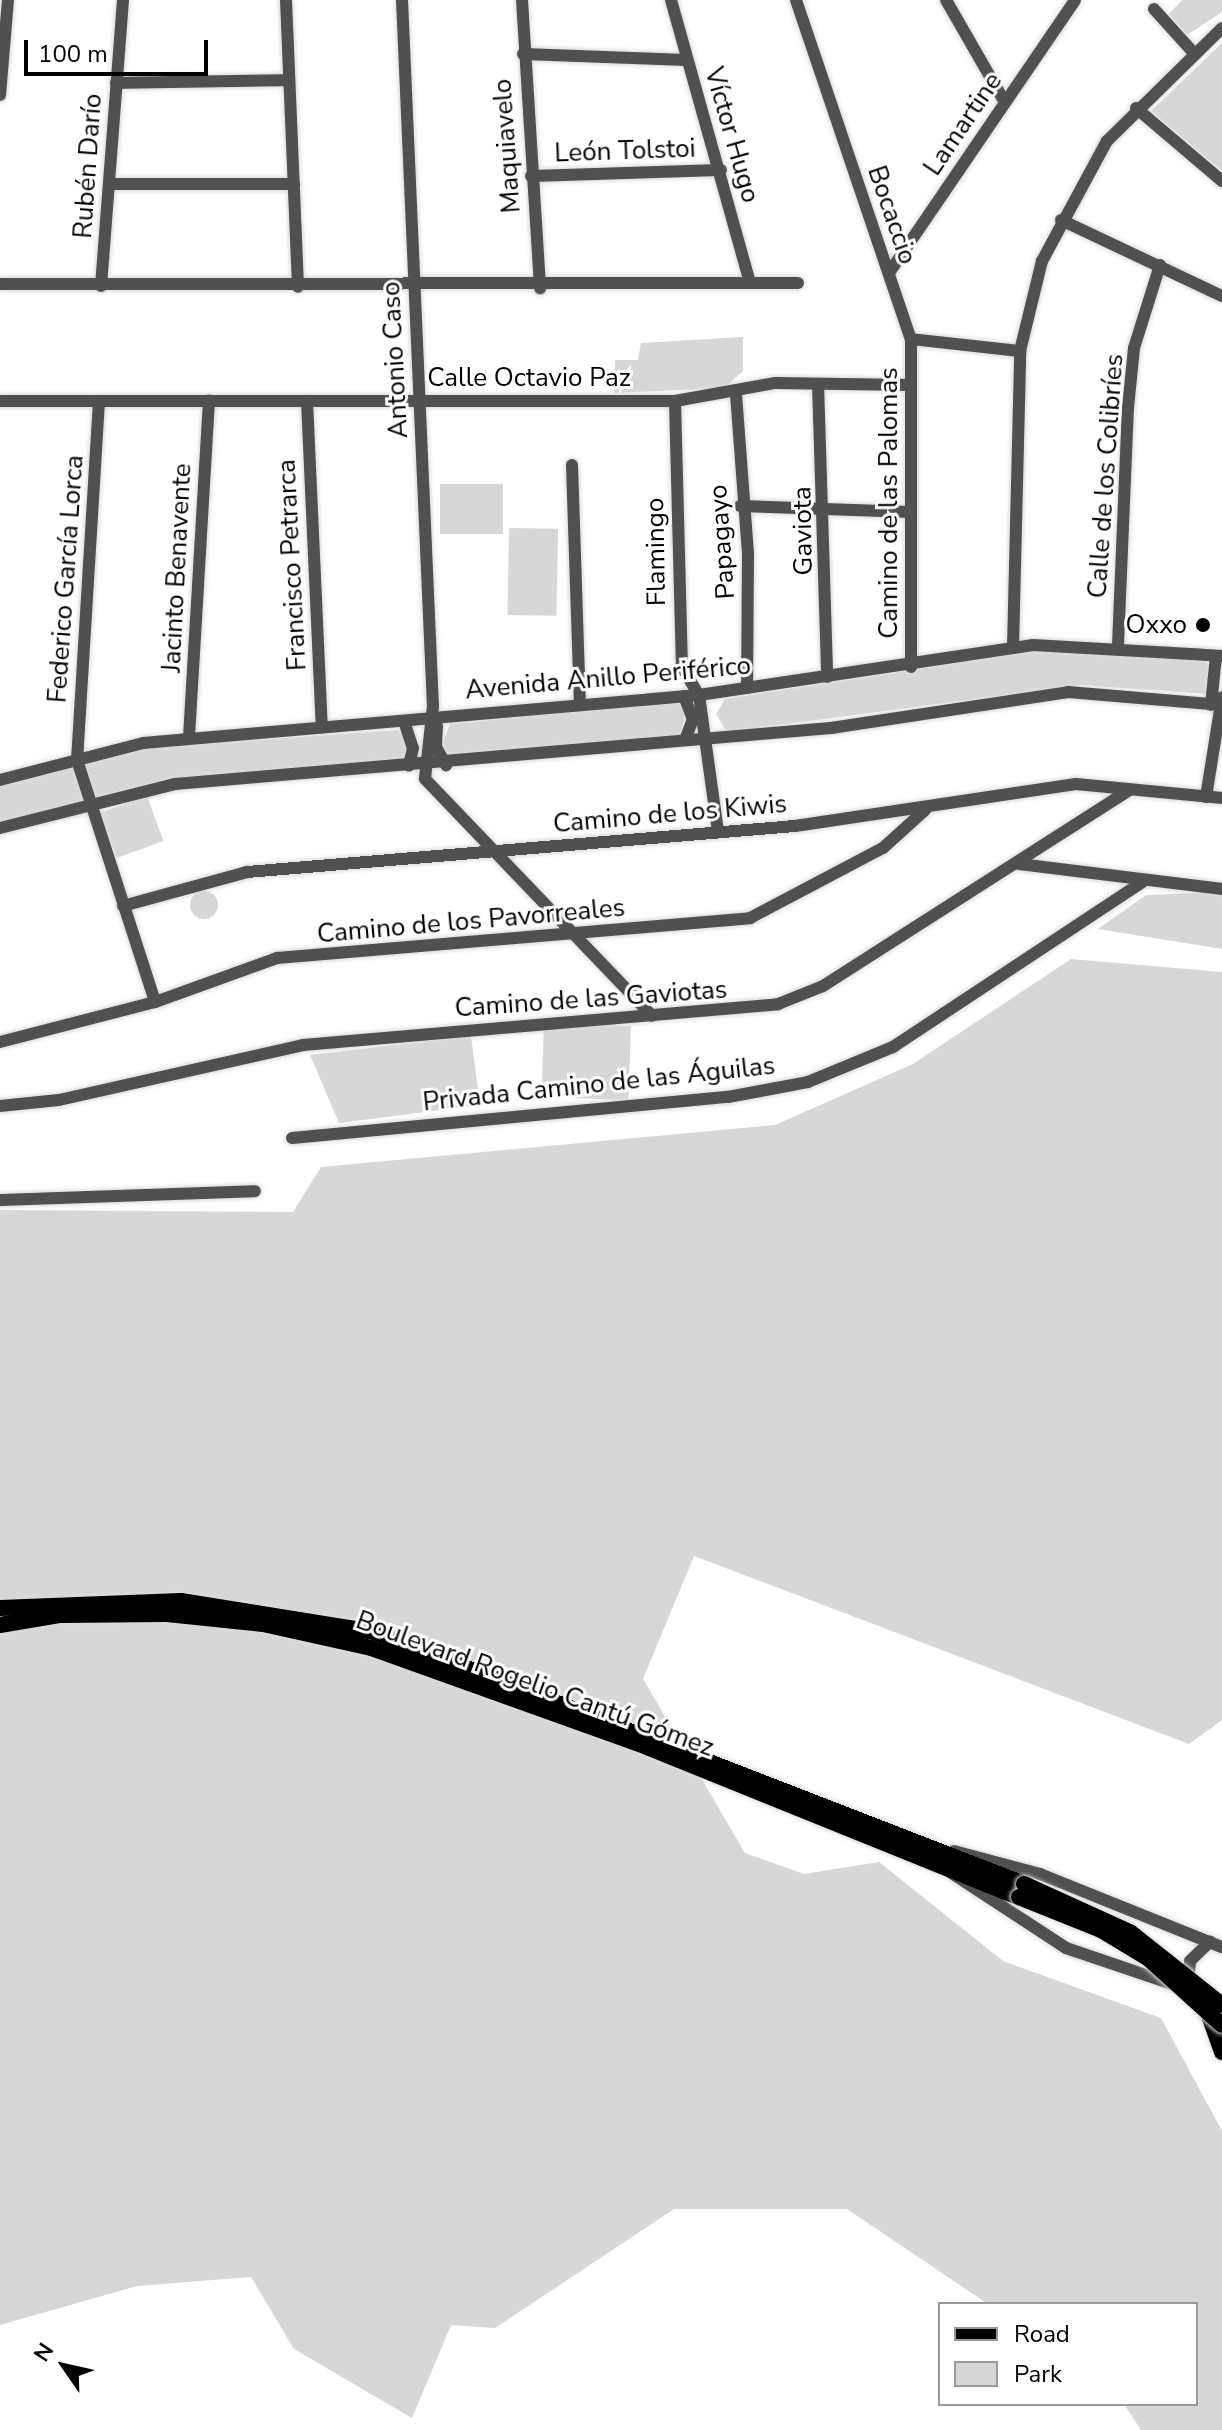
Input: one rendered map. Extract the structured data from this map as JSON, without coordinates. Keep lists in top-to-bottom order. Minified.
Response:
{"streets":{"main road":["Boulevard Rogelio Cantú Gómez"],"street":["Lamartine","Víctor Hugo","Maquiavelo","León Tolstoi","Rubén Darío","Bocaccio","Antonio Caso","Calle Octavio Paz","Calle de los Colibríes","Camino de las Palomas","Gaviota","Papagayo","Flamingo","Francisco Petrarca","Jacinto Benavente","Federico García Lorca","Avenida Anillo Periférico","Camino de los Kiwis","Camino de los Pavorreales","Camino de las Gaviotas","Privada Camino de las Águilas"]},"crossings":[["Lamartine","Bocaccio"],["Víctor Hugo","León Tolstoi"],["Maquiavelo","León Tolstoi"],["Bocaccio","Camino de las Palomas"],["Antonio Caso","Calle Octavio Paz"],["Antonio Caso","Avenida Anillo Periférico"],["Calle Octavio Paz","Camino de las Palomas"],["Calle Octavio Paz","Gaviota"],["Calle Octavio Paz","Papagayo"],["Calle Octavio Paz","Flamingo"],["Calle Octavio Paz","Francisco Petrarca"],["Calle Octavio Paz","Jacinto Benavente"],["Calle Octavio Paz","Federico García Lorca"],["Calle de los Colibríes","Avenida Anillo Periférico"],["Camino de las Palomas","Avenida Anillo Periférico"],["Gaviota","Avenida Anillo Periférico"],["Papagayo","Avenida Anillo Periférico"],["Flamingo","Avenida Anillo Periférico"],["Francisco Petrarca","Avenida Anillo Periférico"],["Jacinto Benavente","Avenida Anillo Periférico"],["Federico García Lorca","Avenida Anillo Periférico"],["Federico García Lorca","Camino de los Kiwis"],["Federico García Lorca","Camino de los Pavorreales"],["Camino de los Kiwis","Camino de los Pavorreales"],["Camino de los Kiwis","Camino de las Gaviotas"]],"places":["Oxxo"],"legend":["Road","Park"],"scale_bar":"100 m","north":"top left"}
